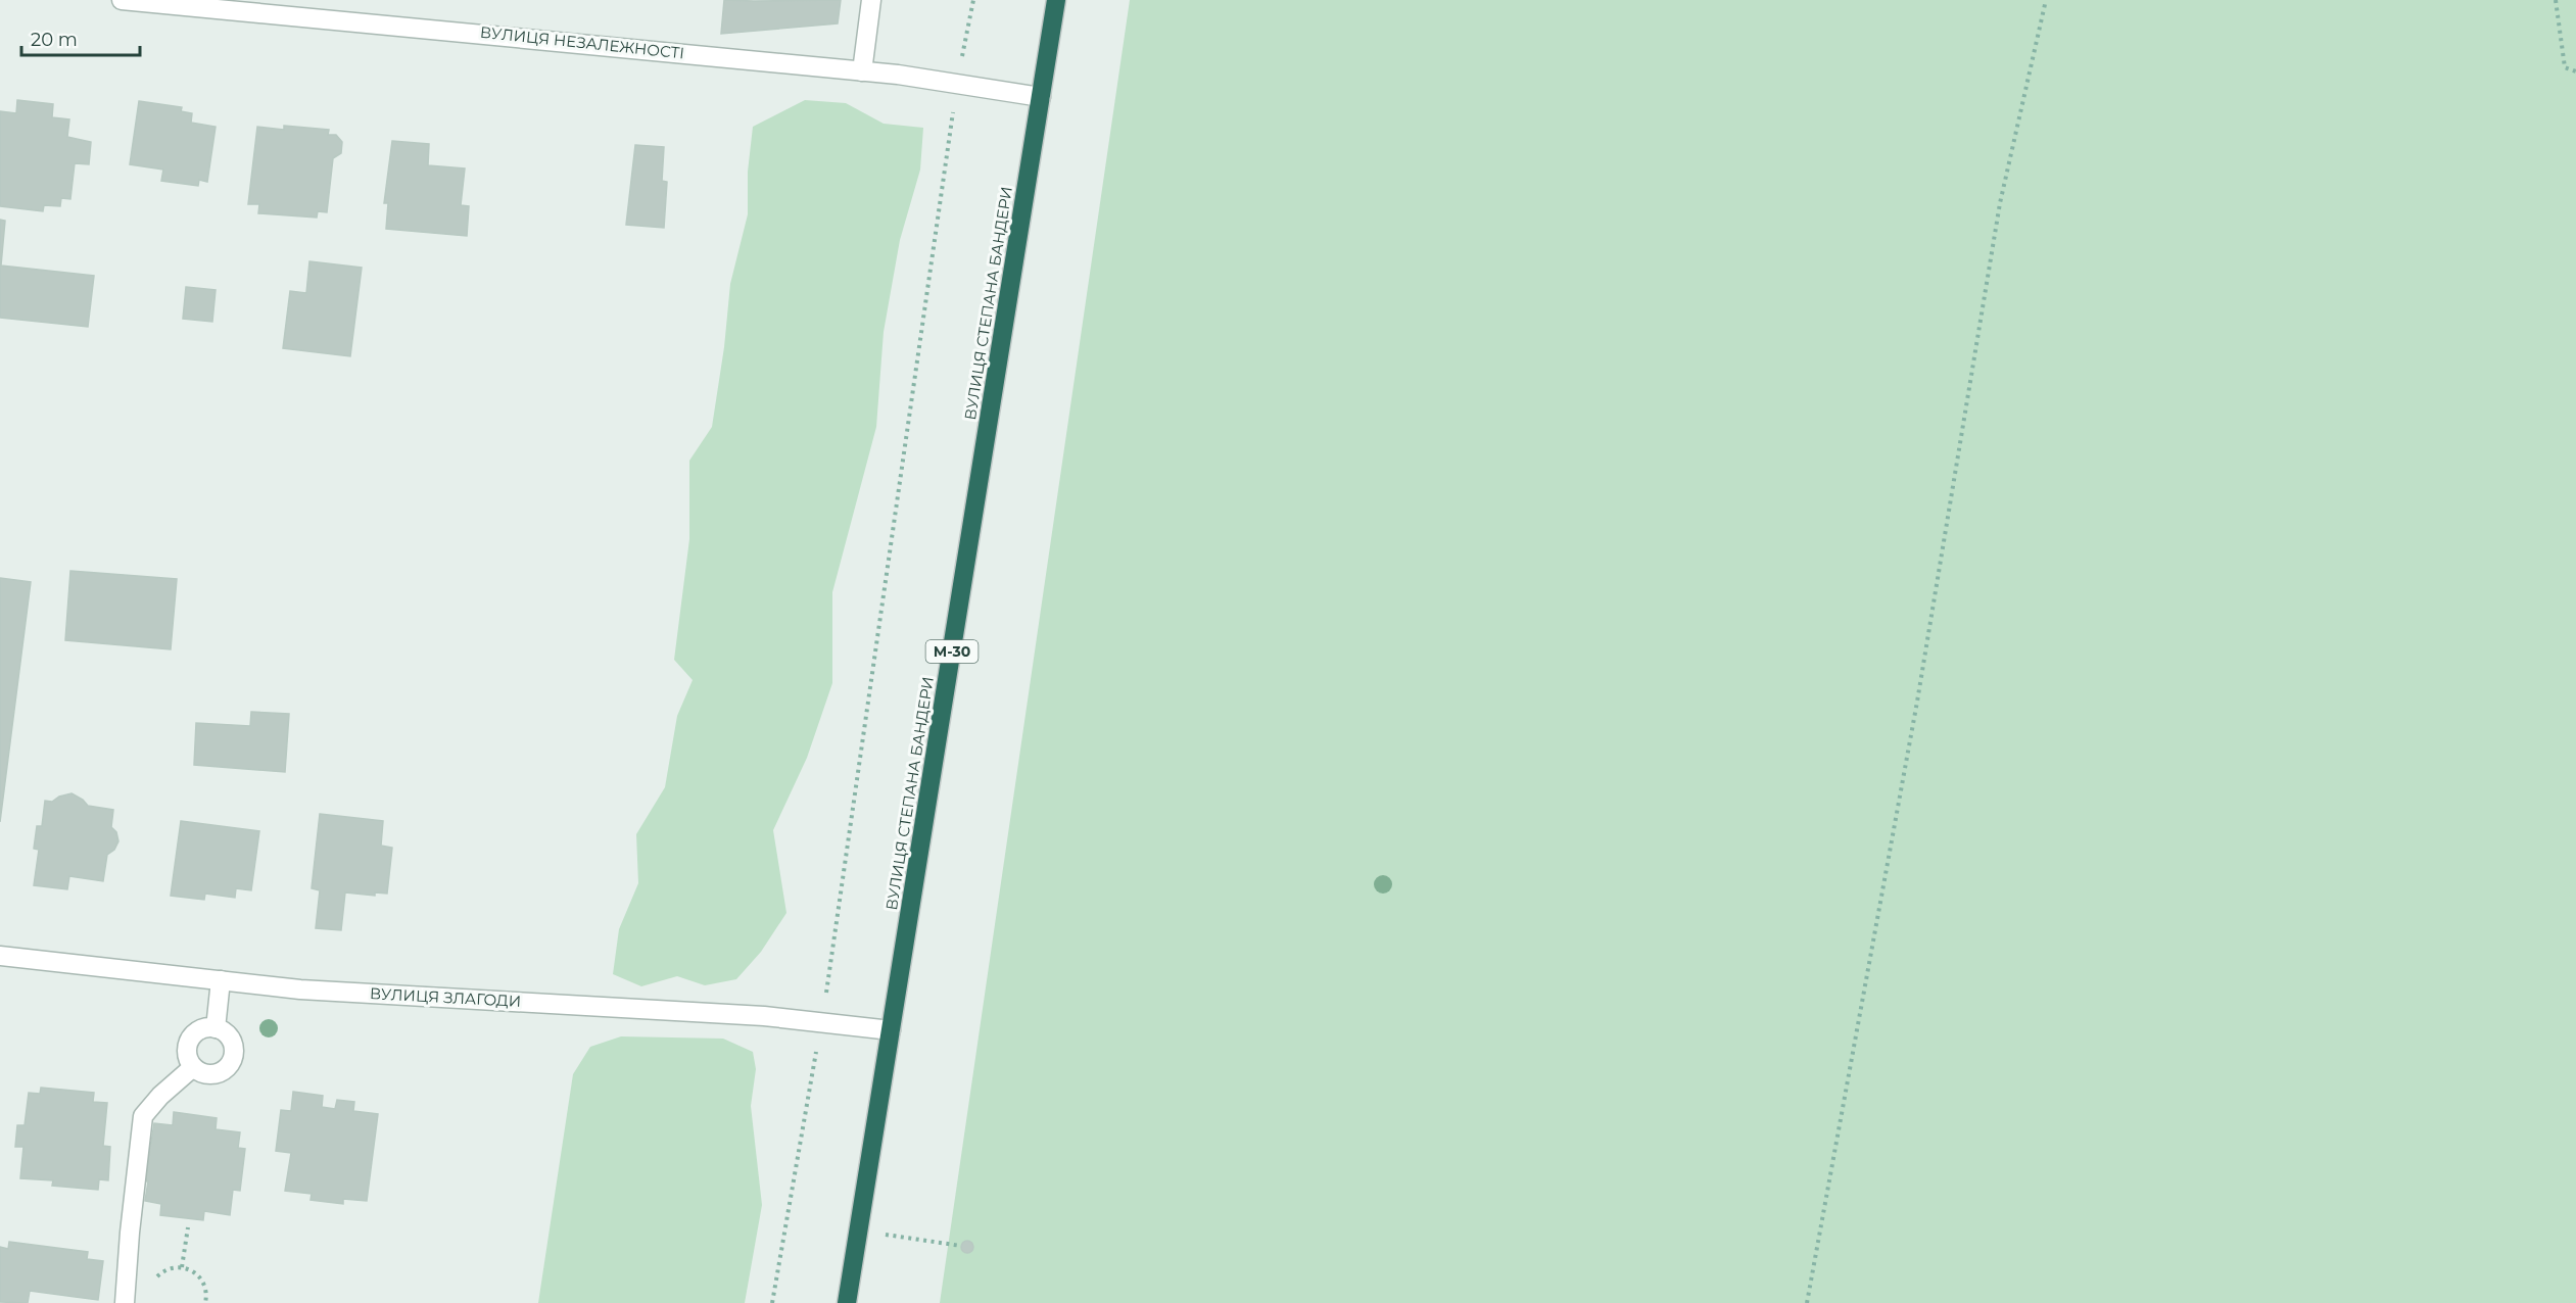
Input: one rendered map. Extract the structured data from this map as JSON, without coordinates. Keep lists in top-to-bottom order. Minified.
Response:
{"streets":{"highway":["ВУЛИЦЯ СТЕПАНА БАНДЕРИ","М-30"],"street":["ВУЛИЦЯ НЕЗАЛЕЖНОСТІ","ВУЛИЦЯ ЗЛАГОДИ"]},"crossings":[["ВУЛИЦЯ НЕЗАЛЕЖНОСТІ","ВУЛИЦЯ СТЕПАНА БАНДЕРИ"],["ВУЛИЦЯ СТЕПАНА БАНДЕРИ","ВУЛИЦЯ ЗЛАГОДИ"]],"scale_bar":"20 m"}
